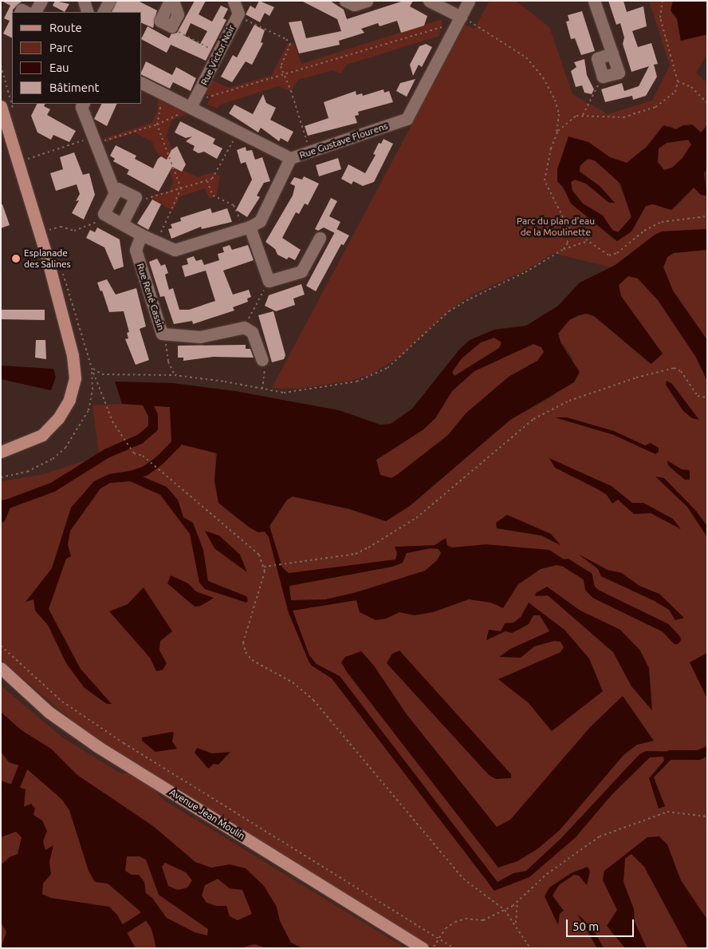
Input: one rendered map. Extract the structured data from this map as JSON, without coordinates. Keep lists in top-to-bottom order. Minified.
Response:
{"streets":{"main road":["Avenue Jean Moulin"],"street":["Rue Victor Noir","Rue Gustave Flourens","Rue René Cassin"]},"crossings":[["Rue Victor Noir","Rue Gustave Flourens"]],"parks":["Parc du plan d'eau de la Moulinette"],"places":["Esplanade des Salines"],"legend":["Route","Parc","Eau","Bâtiment"],"scale_bar":"50 m"}
